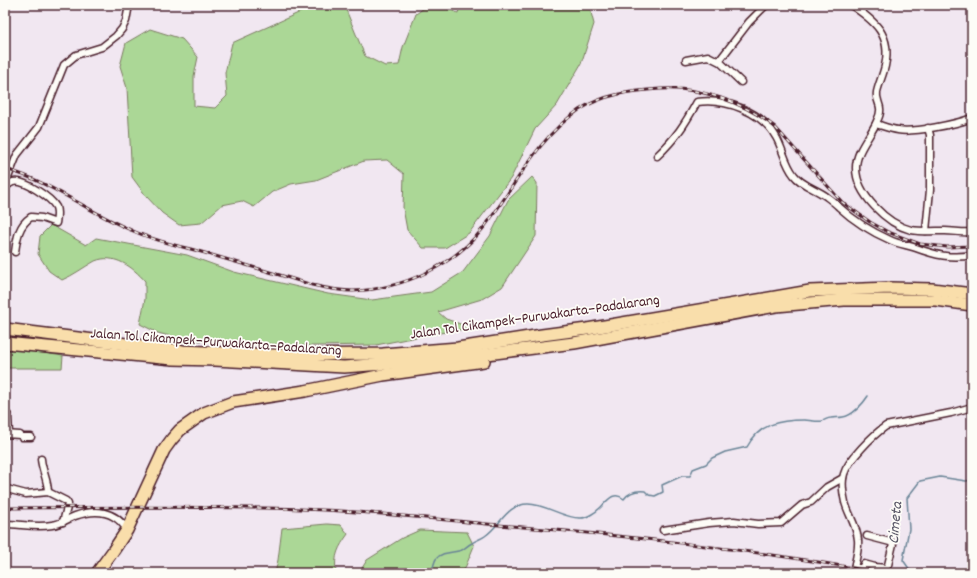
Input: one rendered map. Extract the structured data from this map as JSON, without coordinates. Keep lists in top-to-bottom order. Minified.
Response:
{"streets":{"highway":["Jalan Tol Cikampek–Purwakarta–Padalarang"]},"water":["Cimeta"]}
